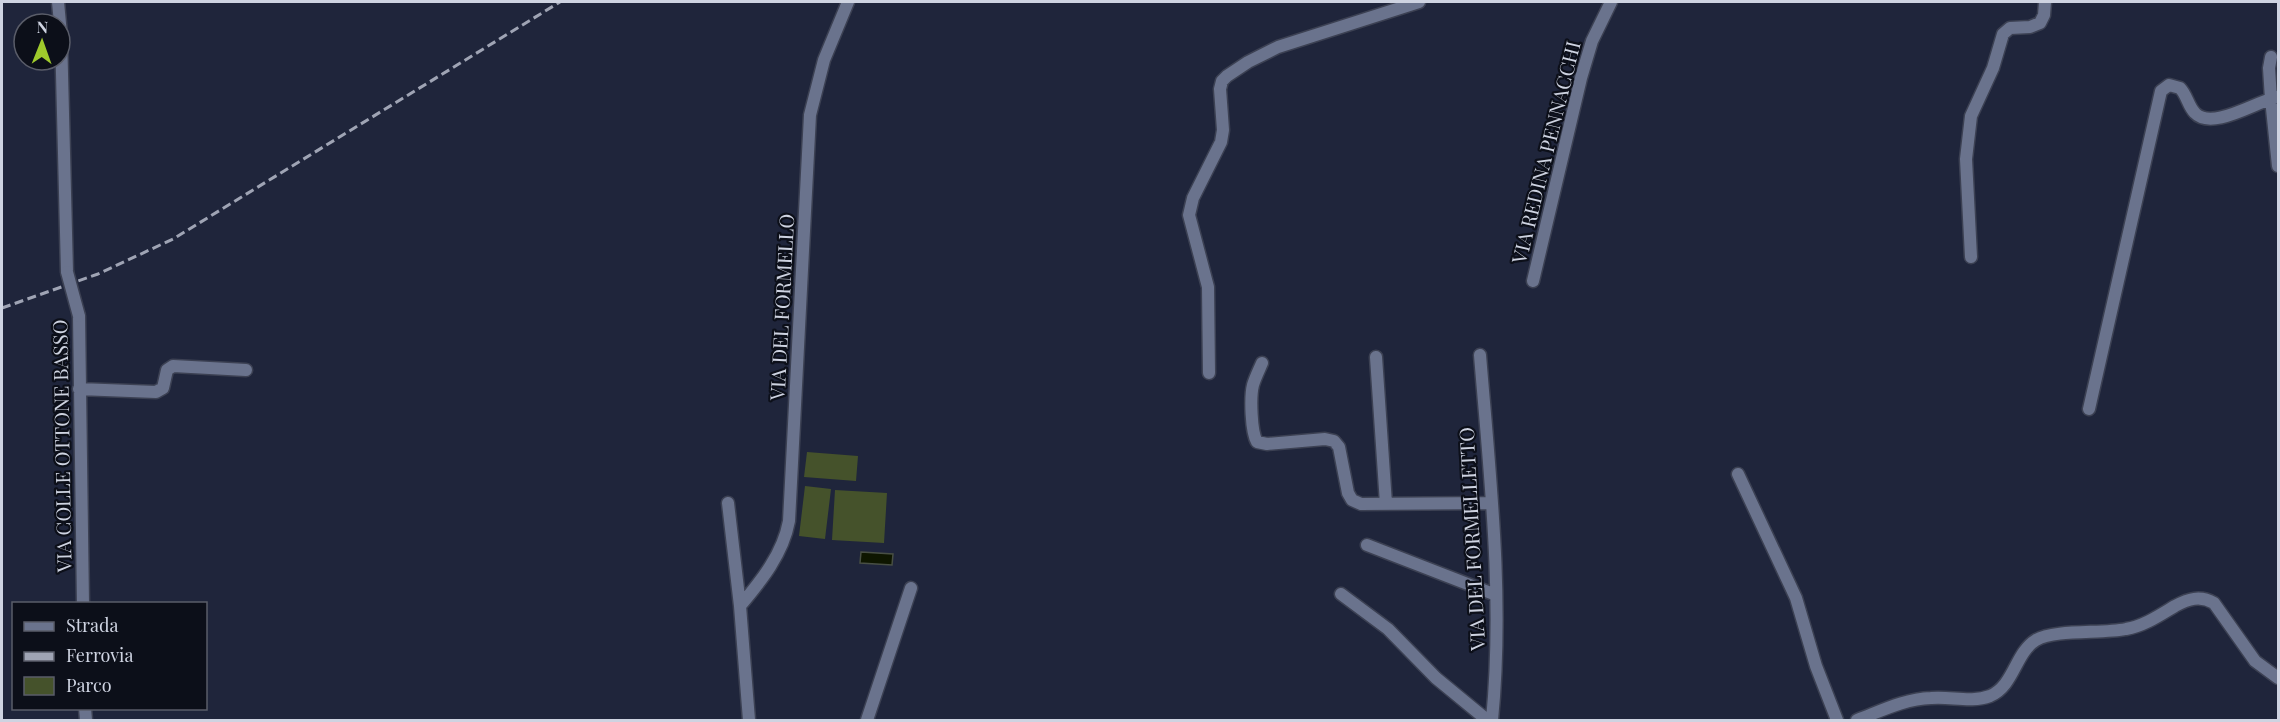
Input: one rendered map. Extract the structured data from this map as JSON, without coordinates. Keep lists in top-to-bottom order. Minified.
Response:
{"streets":{"street":["VIA REDINA PENNACCHI","VIA DEL FORMELLO","VIA COLLE OTTONE BASSO","VIA DEL FORMELLETTO"]},"legend":["Strada","Ferrovia","Parco"],"north":"top"}
